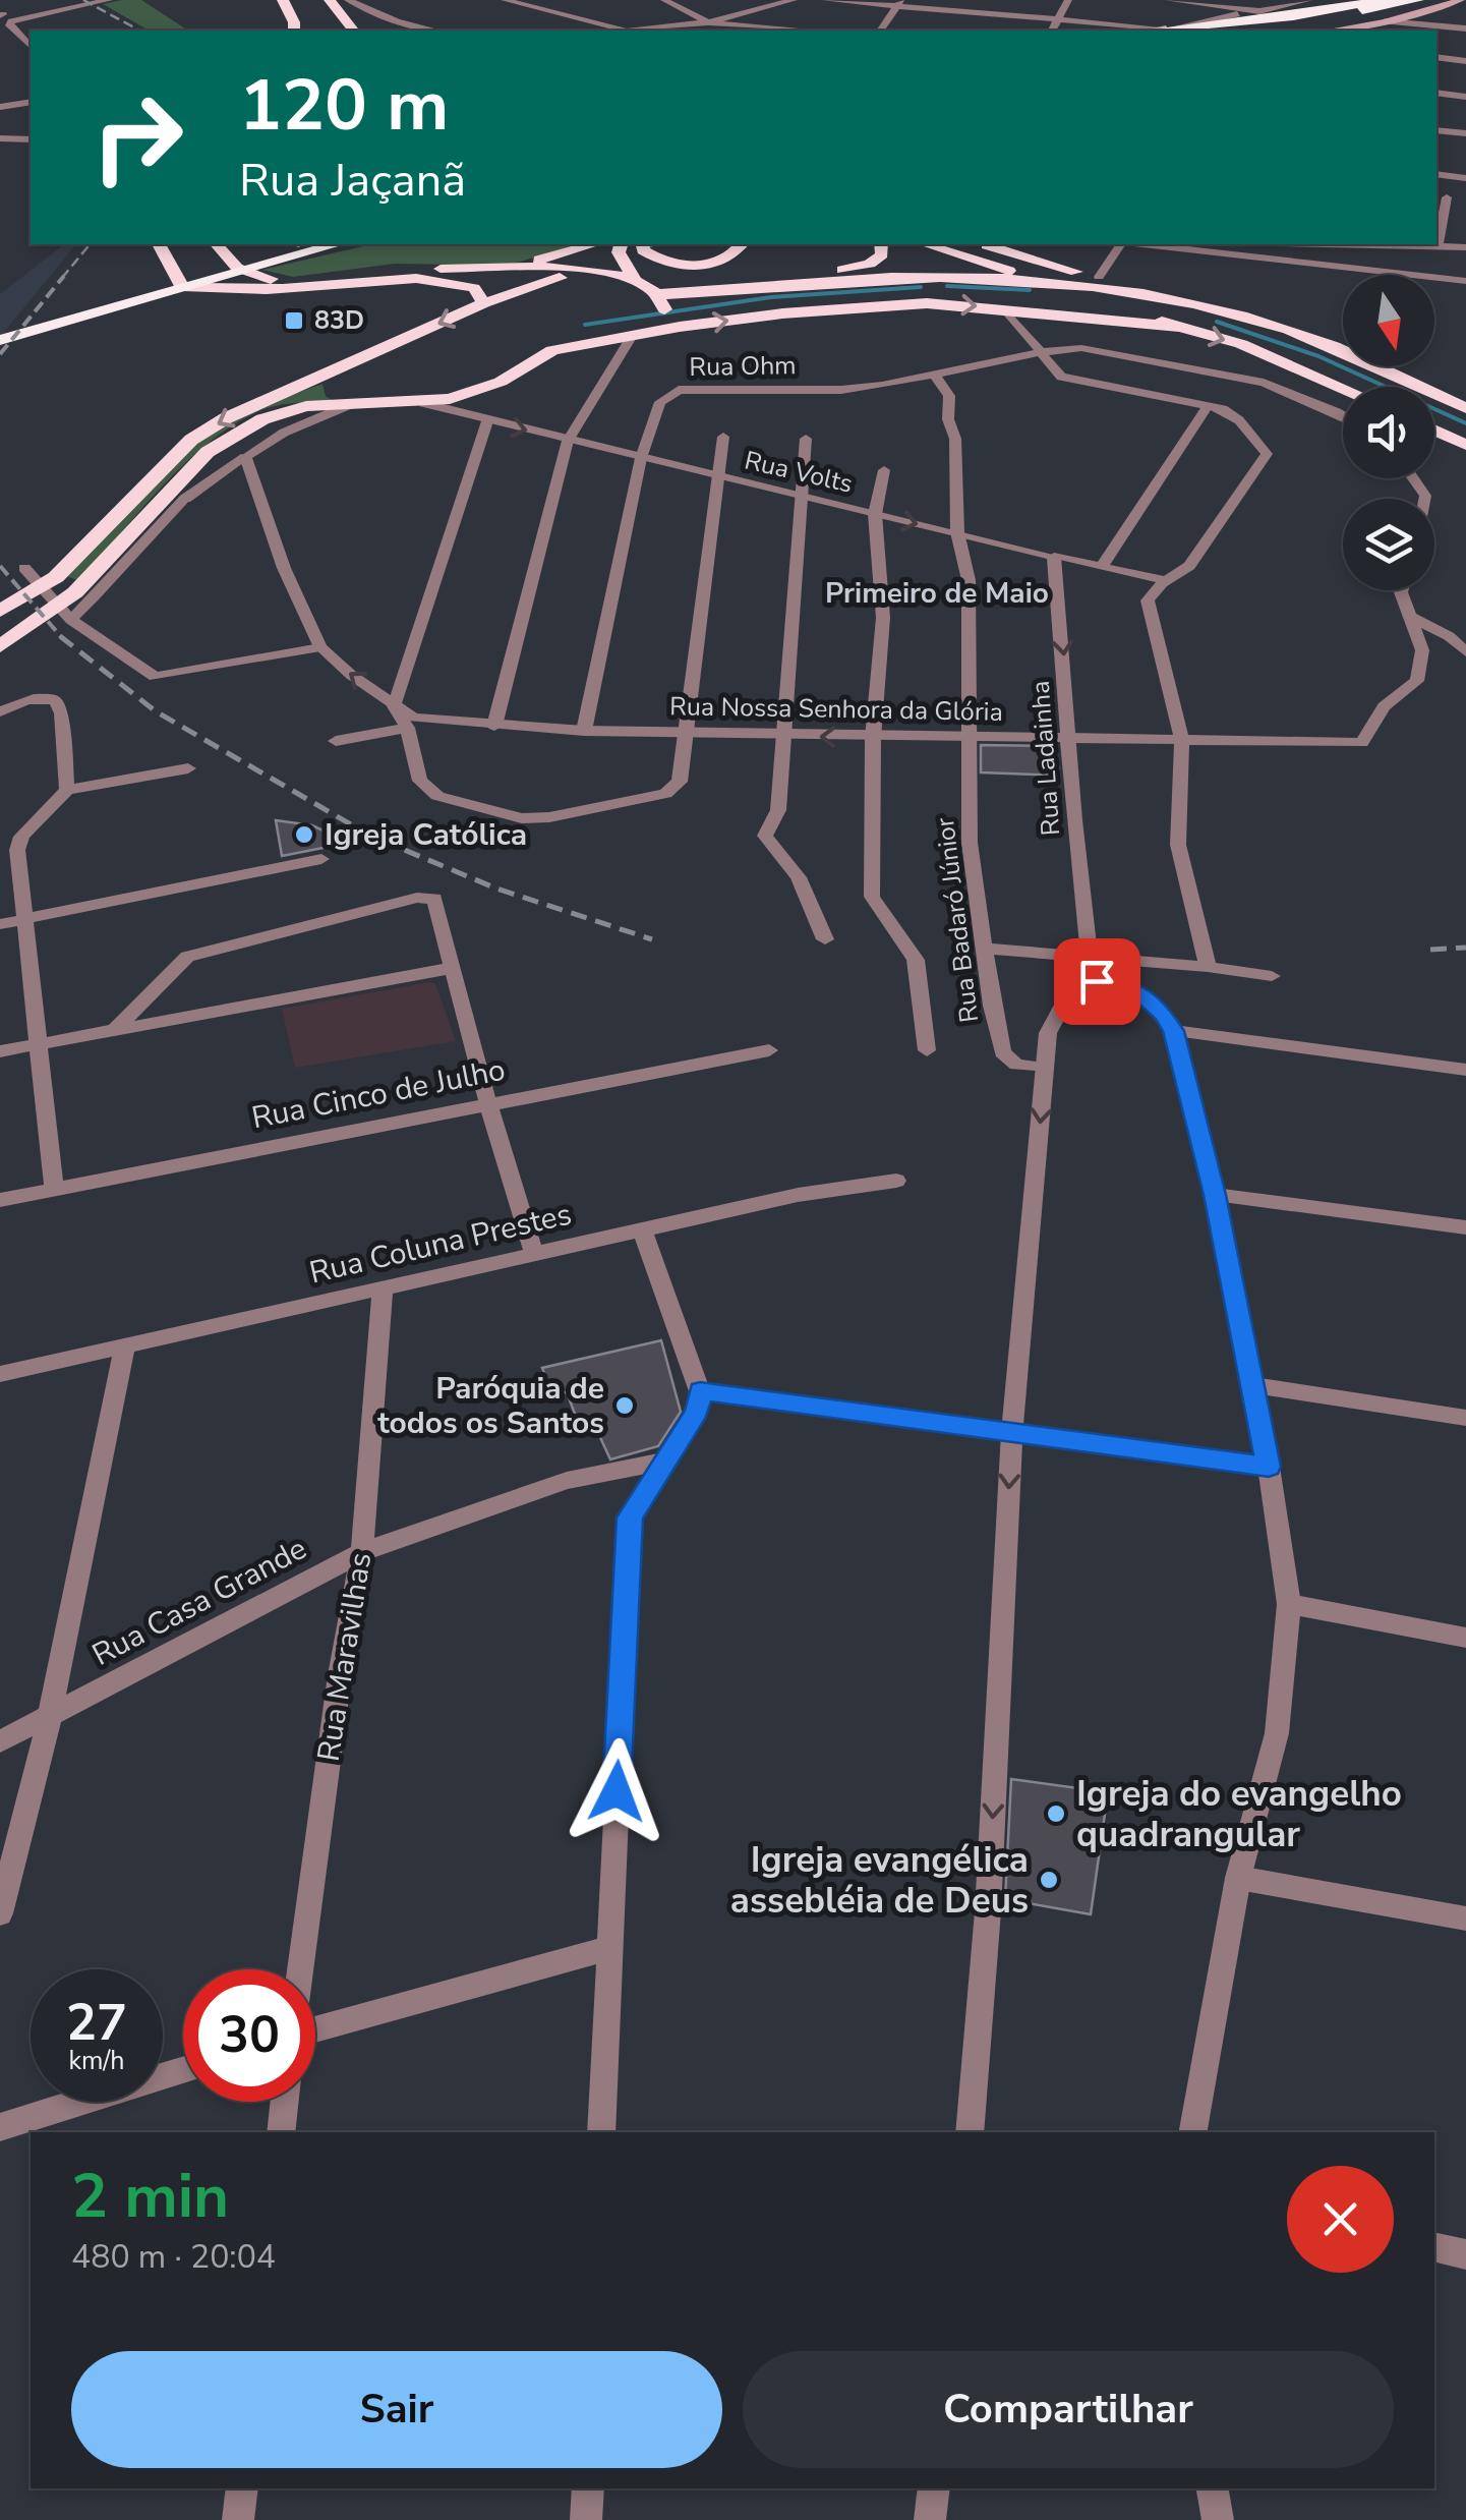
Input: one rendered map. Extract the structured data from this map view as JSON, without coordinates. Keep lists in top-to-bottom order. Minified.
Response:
{"streets":{"street":["Rua Ohm","Rua Volts","Rua Nossa Senhora da Glória","Rua Ladainha","Rua Badaró Júnior","Rua Cinco de Julho","Rua Coluna Prestes","Rua Casa Grande","Rua Maravilhas"]},"crossings":[["Rua Ohm","Rua Volts"],["Rua Ohm","Rua Nossa Senhora da Glória"],["Rua Ohm","Rua Badaró Júnior"],["Rua Volts","Rua Ladainha"],["Rua Volts","Rua Badaró Júnior"],["Rua Nossa Senhora da Glória","Rua Ladainha"],["Rua Nossa Senhora da Glória","Rua Badaró Júnior"],["Rua Coluna Prestes","Rua Maravilhas"],["Rua Casa Grande","Rua Maravilhas"]],"districts":["Primeiro de Maio"],"places":{"transit":["83D"],"other":["Igreja Católica","Paróquia de todos os Santos","Igreja do evangelho quadrangular","Igreja evangélica assebléia de Deus"]},"north":"bottom","page":{"turn":["120 m","Rua Jaçanã"],"speed":"27 km/h","limit":"30","heading":["2 min","480 m · 20:04"],"buttons":["Sair","Compartilhar"]}}
